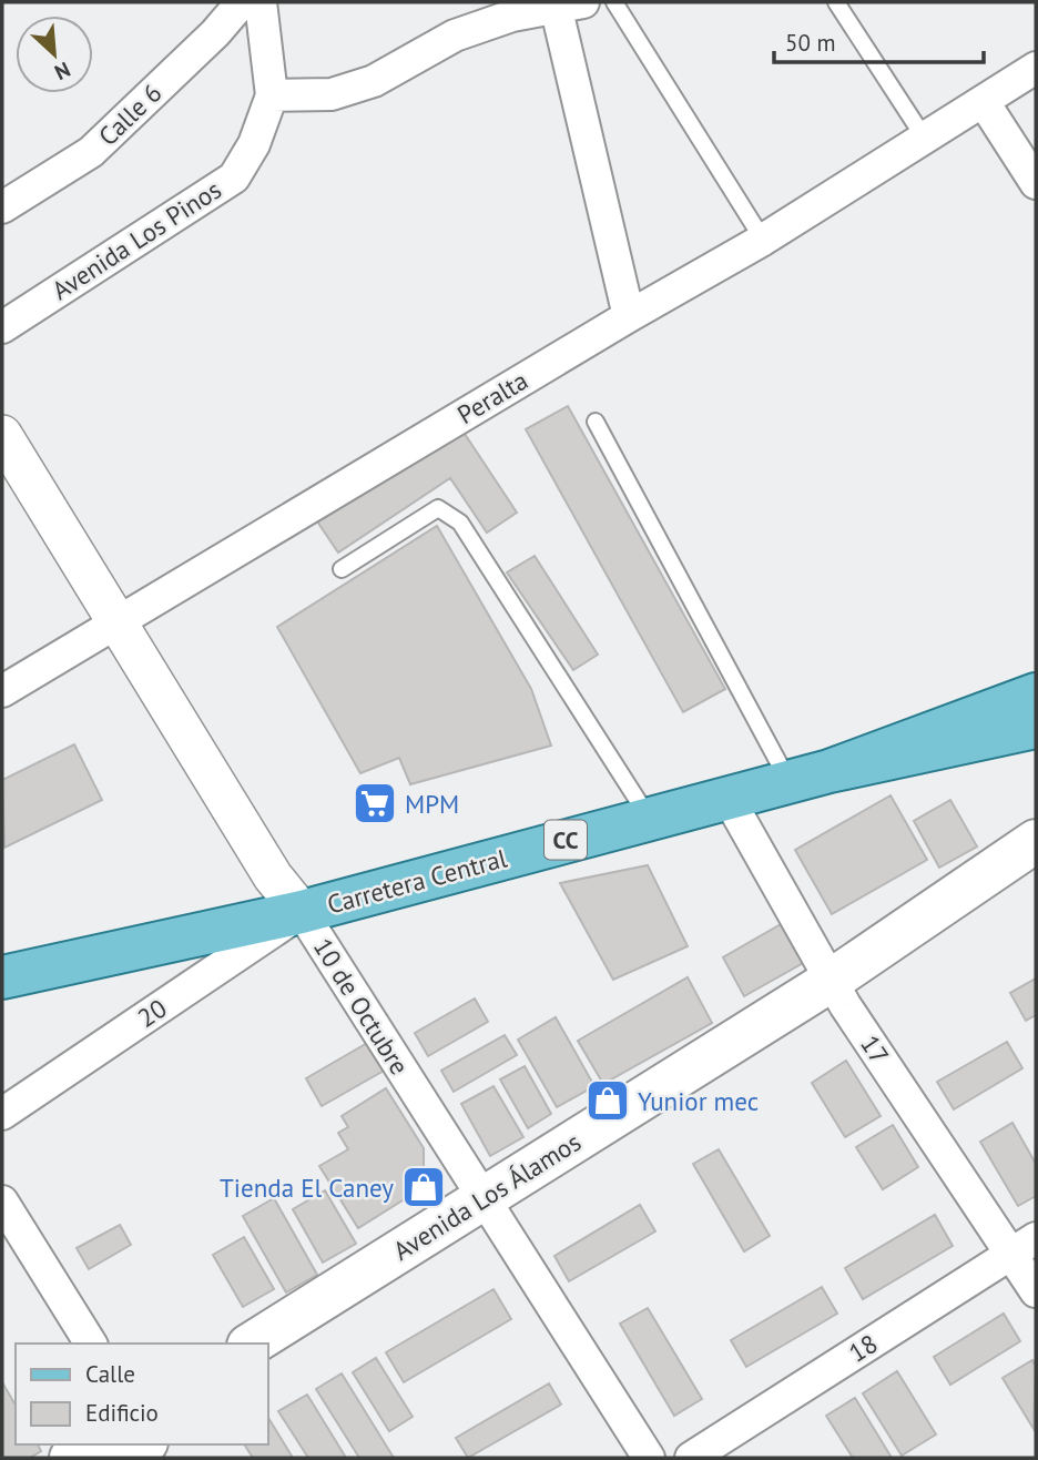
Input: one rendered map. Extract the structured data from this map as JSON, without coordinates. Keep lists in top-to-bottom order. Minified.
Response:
{"streets":{"main road":["CC","Carretera Central","Avenida Los Álamos"],"street":["Calle 6","Avenida Los Pinos","Peralta","10 de Octubre","20","17","18"]},"crossings":[["Peralta","10 de Octubre"],["Carretera Central","10 de Octubre"],["Carretera Central","20"],["Carretera Central","17"],["10 de Octubre","20"],["10 de Octubre","Avenida Los Álamos"],["17","Avenida Los Álamos"],["17","18"]],"places":{"supermarket":["MPM"],"shop":["Yunior mec","Tienda El Caney"]},"legend":["Calle","Edificio"],"scale_bar":"50 m","north":"bottom right"}
